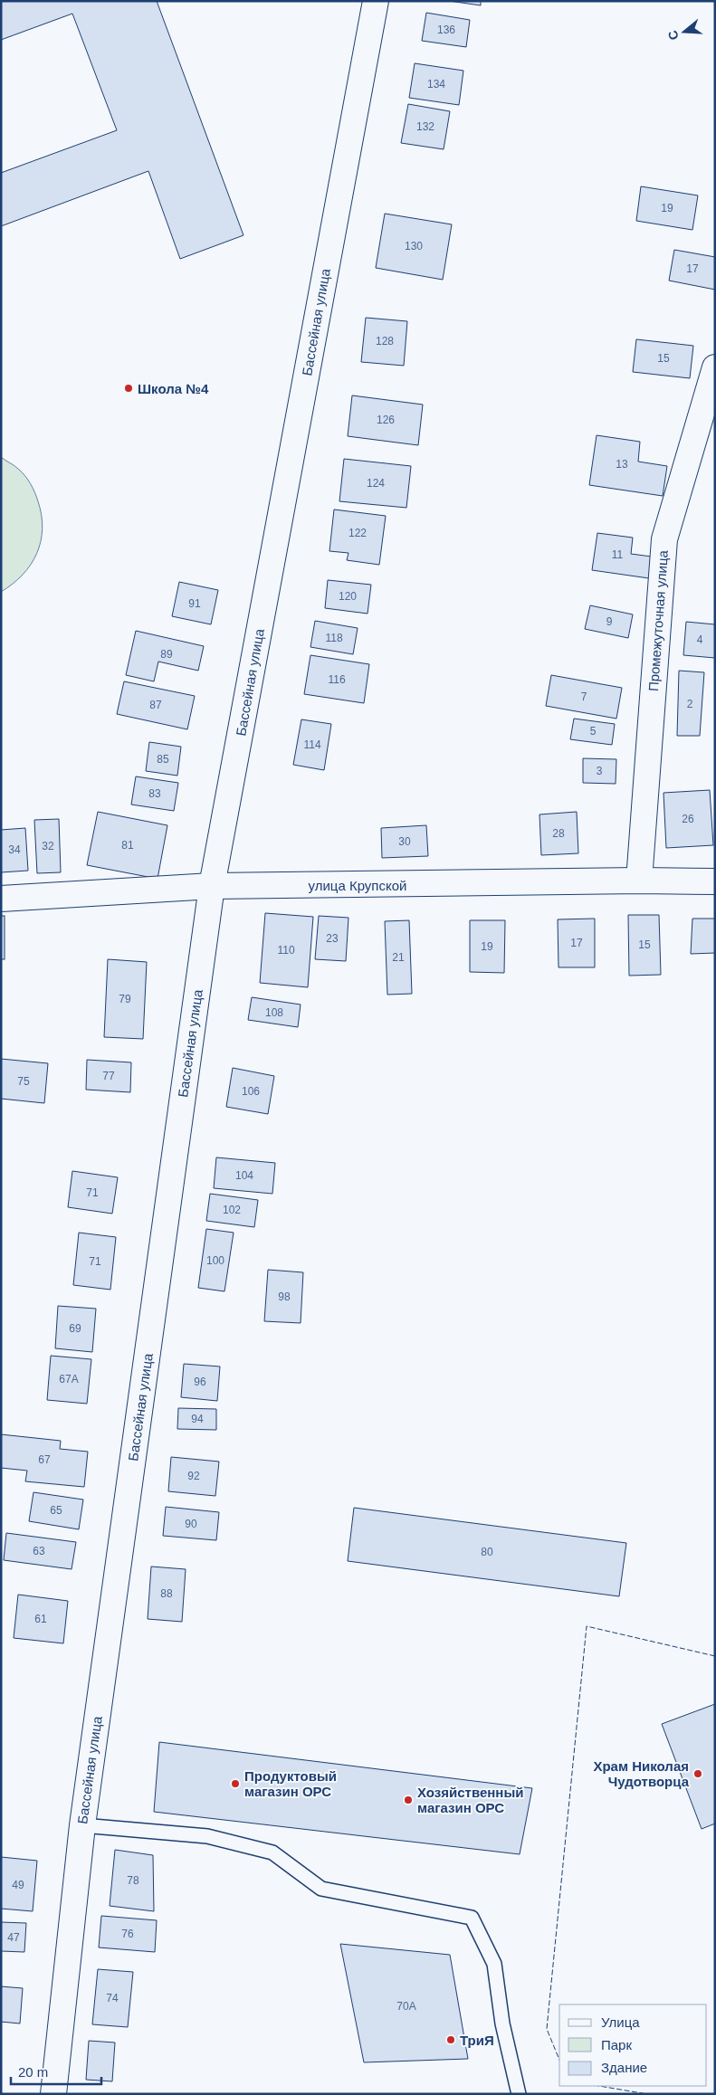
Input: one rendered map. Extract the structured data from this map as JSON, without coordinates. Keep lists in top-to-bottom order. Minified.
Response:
{"streets":{"street":["Бассейная улица","Промежуточная улица","улица Крупской"]},"crossings":[["Бассейная улица","улица Крупской"],["Промежуточная улица","улица Крупской"]],"places":["Школа №4","Храм Николая Чудотворца","Продуктовый магазин ОРС","Хозяйственный магазин ОРС","ТриЯ"],"house_numbers":["136","134","132","19","130","17","128","15","126","13","124","122","11","120","91","9","118","4","89","116","7","2","87","5","114","85","3","83","26","28","30","81","32","34","23","17","15","19","110","21","79","108","77","75","106","104","71","102","100","71","98","69","67А","96","94","67","92","65","90","63","80","88","61","78","49","76","47","74","70А"],"legend":["Улица","Парк","Здание"],"scale_bar":"20 m","north":"left"}
